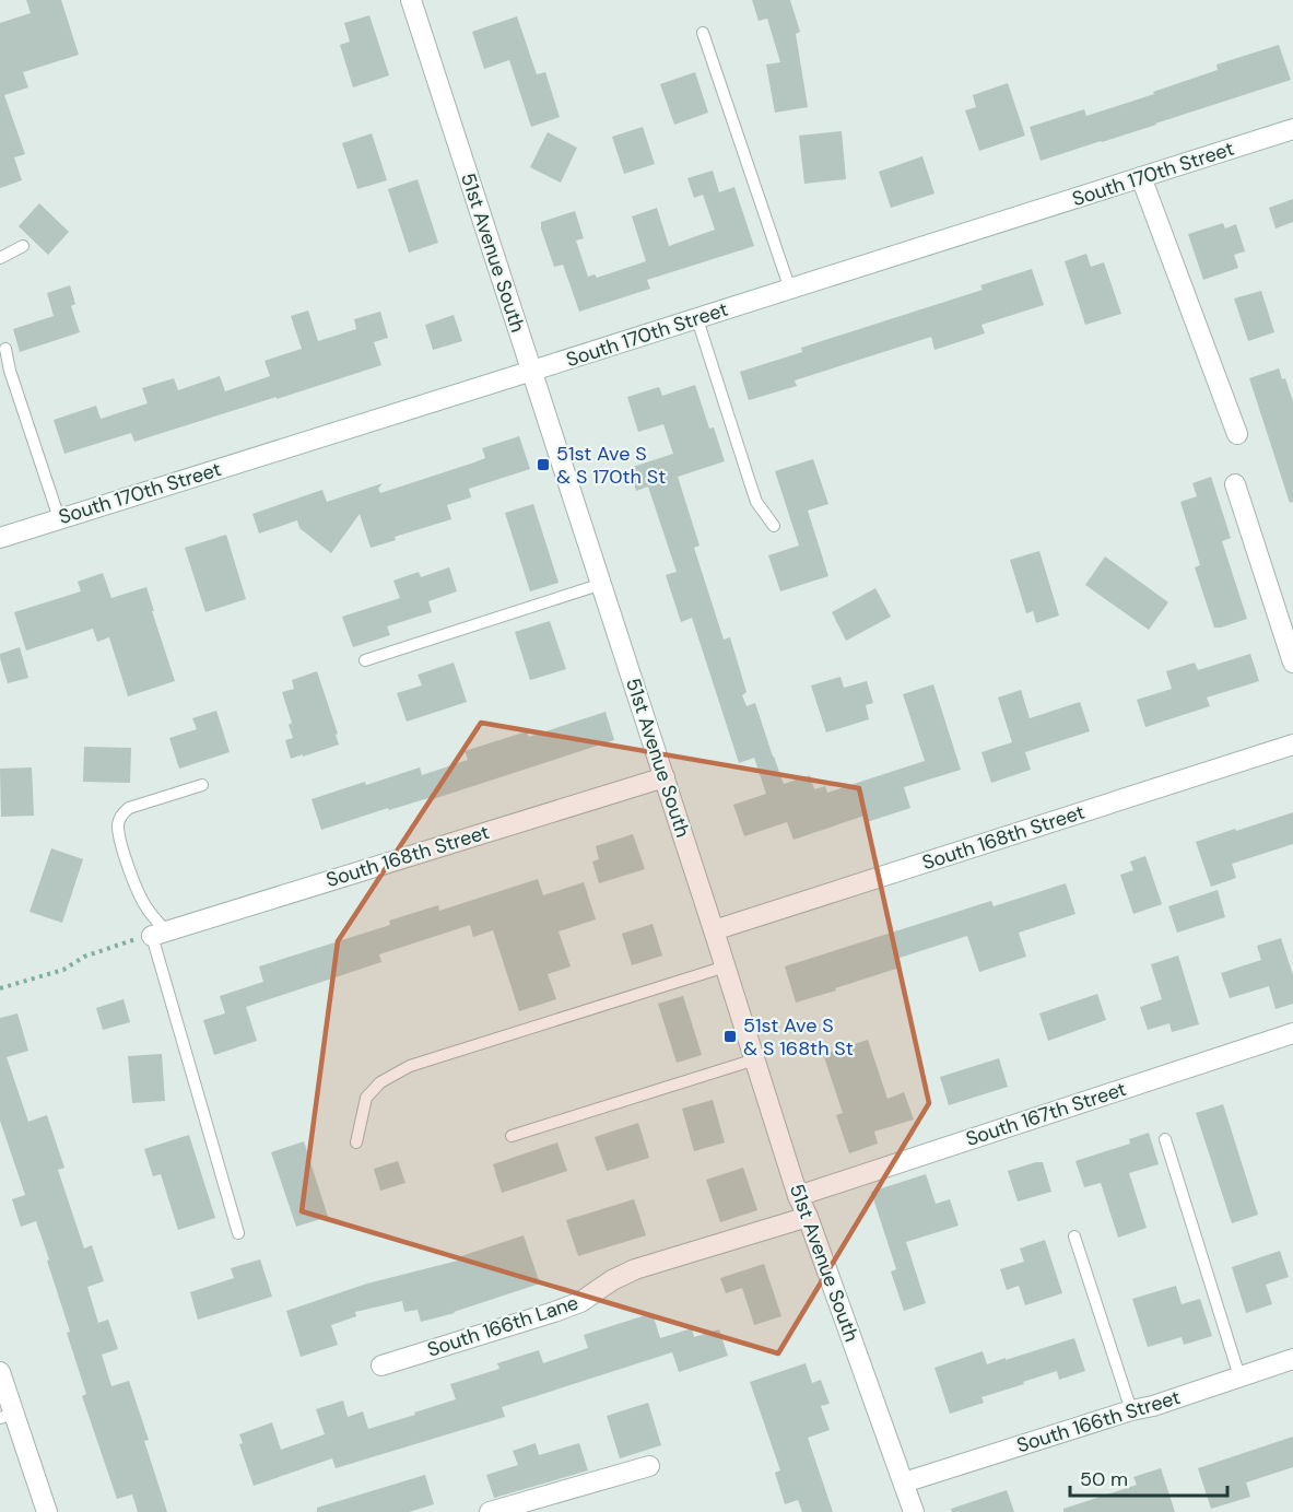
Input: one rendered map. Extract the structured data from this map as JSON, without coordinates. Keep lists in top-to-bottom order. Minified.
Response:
{"streets":{"street":["South 170th Street","51st Avenue South","South 168th Street","South 167th Street","South 166th Lane","South 166th Street"]},"crossings":[["South 170th Street","51st Avenue South"],["51st Avenue South","South 168th Street"],["51st Avenue South","South 167th Street"],["51st Avenue South","South 166th Lane"],["51st Avenue South","South 166th Street"]],"places":{"transit":["51st Ave S & S 170th St","51st Ave S & S 168th St"]},"scale_bar":"50 m"}
